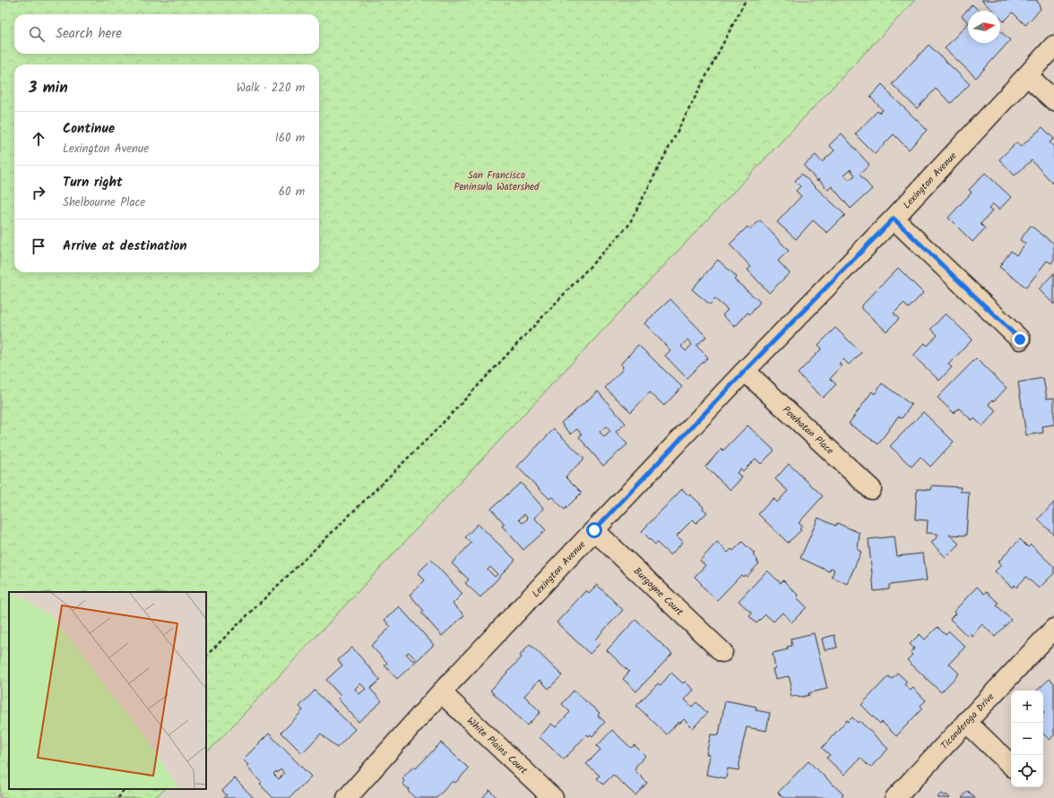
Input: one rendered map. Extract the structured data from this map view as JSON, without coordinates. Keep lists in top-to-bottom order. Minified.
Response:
{"streets":{"street":["Lexington Avenue","Powhatan Place","Burgoyne Court","Ticonderoga Drive","White Plains Court"]},"crossings":[["Lexington Avenue","Powhatan Place"],["Lexington Avenue","Burgoyne Court"],["Lexington Avenue","White Plains Court"]],"parks":["San Francisco Peninsula Watershed"],"north":"right","page":{"search":"Search here","heading":["3 min","Walk · 220 m"],"list":[["Continue","Lexington Avenue","160 m"],["Turn right","Shelbourne Place","60 m"],"Arrive at destination"],"map_buttons":["+","−"]}}
